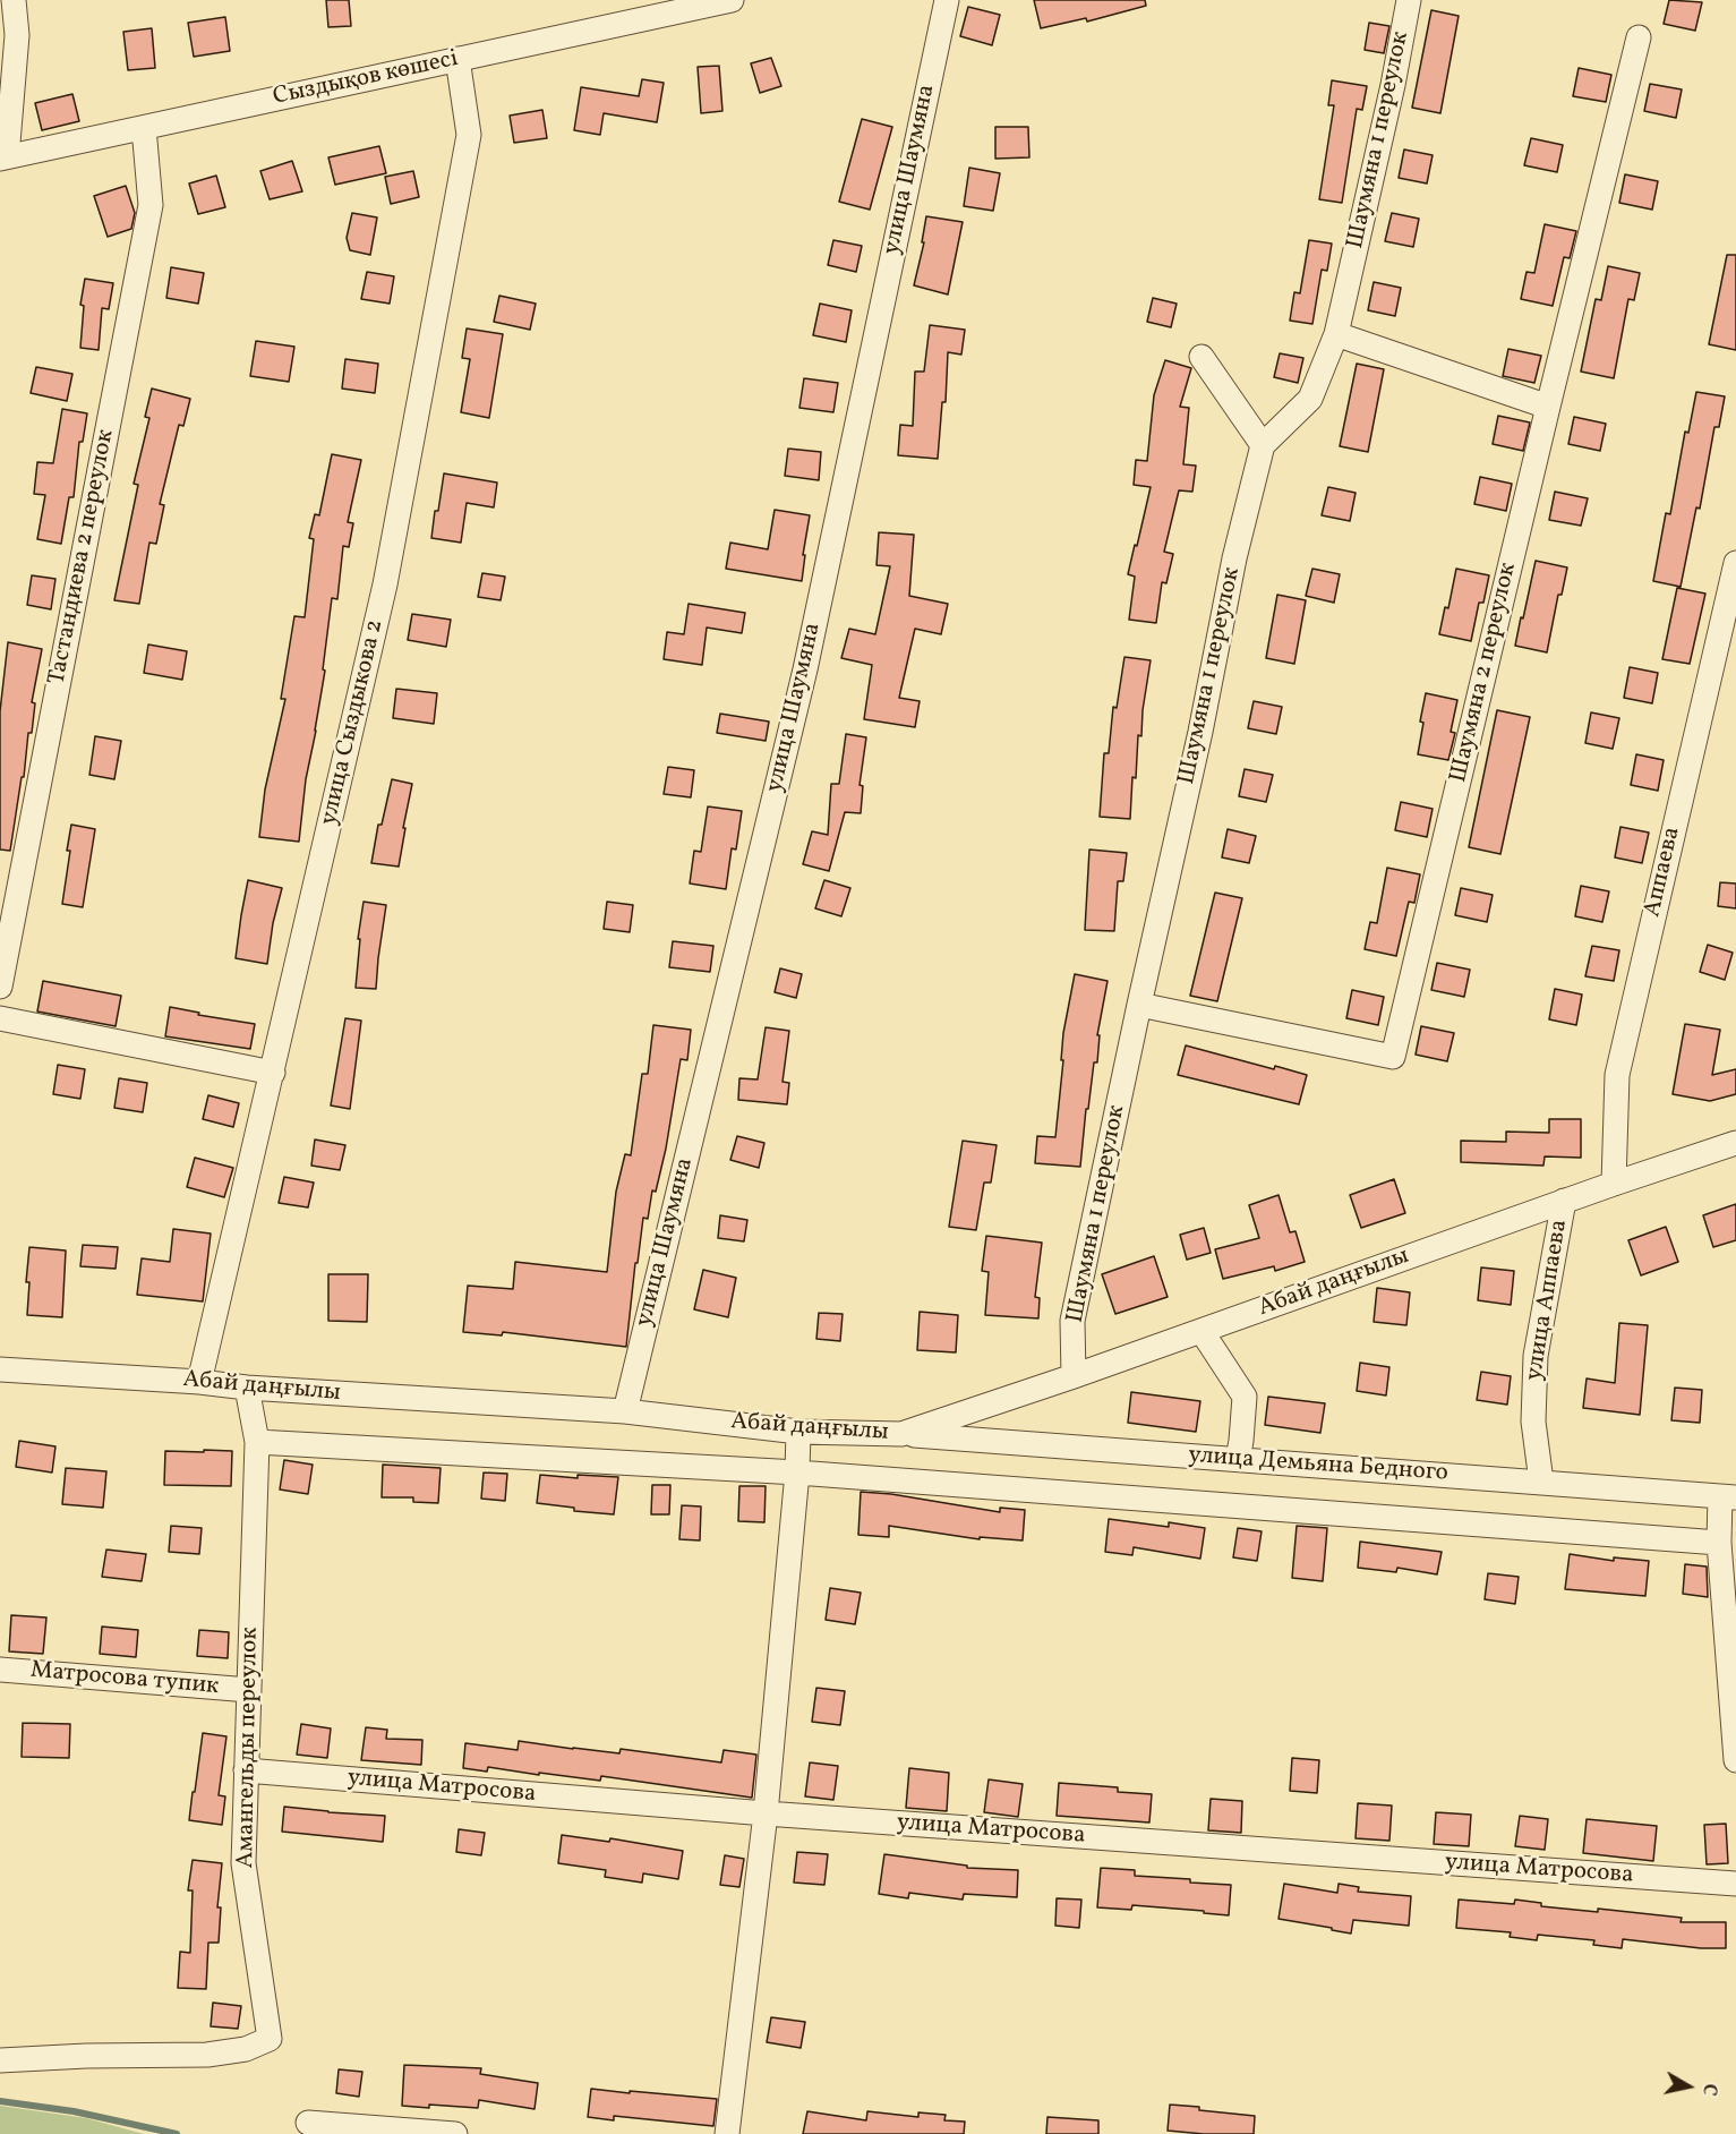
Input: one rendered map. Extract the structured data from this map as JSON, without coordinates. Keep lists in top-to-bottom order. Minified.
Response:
{"streets":{"street":["Сыздықов көшесі","Шаумяна 1 переулок","улица Шаумяна","Тастандиева 2 переулок","Шаумяна 2 переулок","улица Сыздыкова 2","Аппаева","Абай даңғылы","улица Аппаева","улица Демьяна Бедного","Матросова тупик","Амангельды переулок","улица Матросова"]},"crossings":[["Сыздықов көшесі","Тастандиева 2 переулок"],["Сыздықов көшесі","улица Сыздыкова 2"],["Шаумяна 1 переулок","Шаумяна 2 переулок"],["Шаумяна 1 переулок","Абай даңғылы"],["улица Шаумяна","Абай даңғылы"],["улица Сыздыкова 2","Абай даңғылы"],["Аппаева","Абай даңғылы"],["Абай даңғылы","улица Аппаева"],["Абай даңғылы","улица Демьяна Бедного"],["Абай даңғылы","Амангельды переулок"],["улица Аппаева","улица Демьяна Бедного"],["Матросова тупик","Амангельды переулок"],["Амангельды переулок","улица Матросова"]],"north":"right"}
